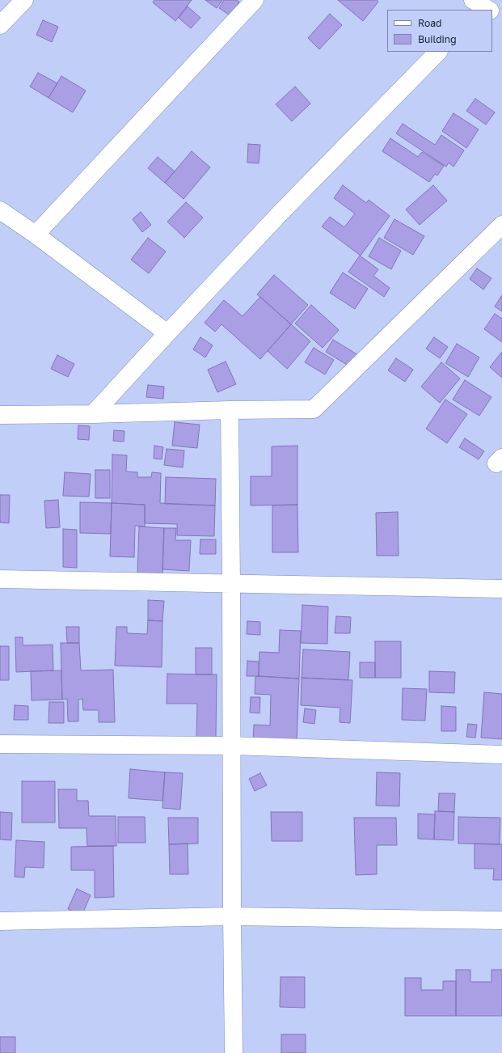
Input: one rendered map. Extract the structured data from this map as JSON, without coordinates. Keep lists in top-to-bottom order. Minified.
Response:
{"legend":["Road","Building"]}
